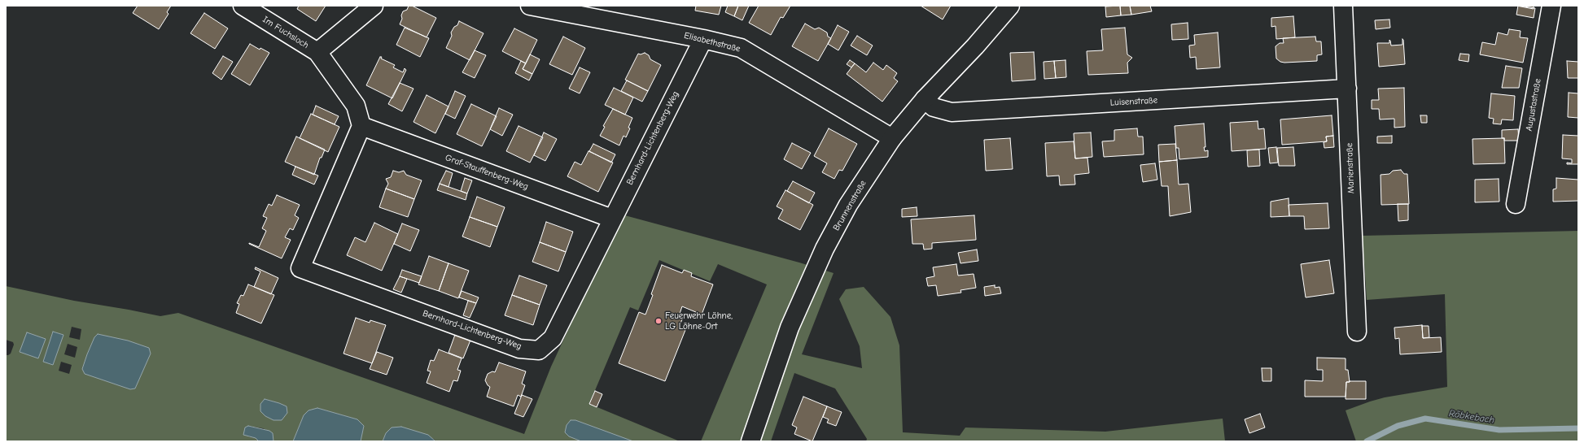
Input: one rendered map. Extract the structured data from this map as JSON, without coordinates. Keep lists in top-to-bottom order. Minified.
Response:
{"streets":{"street":["Im Fuchsloch","Elisabethstraße","Luisenstraße","Augustastraße","Bernhard-Lichtenberg-Weg","Marienstraße","Graf-Stauffenberg-Weg","Brunnenstraße"]},"crossings":[["Elisabethstraße","Bernhard-Lichtenberg-Weg"],["Elisabethstraße","Brunnenstraße"],["Luisenstraße","Marienstraße"],["Luisenstraße","Brunnenstraße"],["Bernhard-Lichtenberg-Weg","Graf-Stauffenberg-Weg"]],"water":["Röbkebach"],"places":["Feuerwehr Löhne, LG Löhne-Ort"]}
